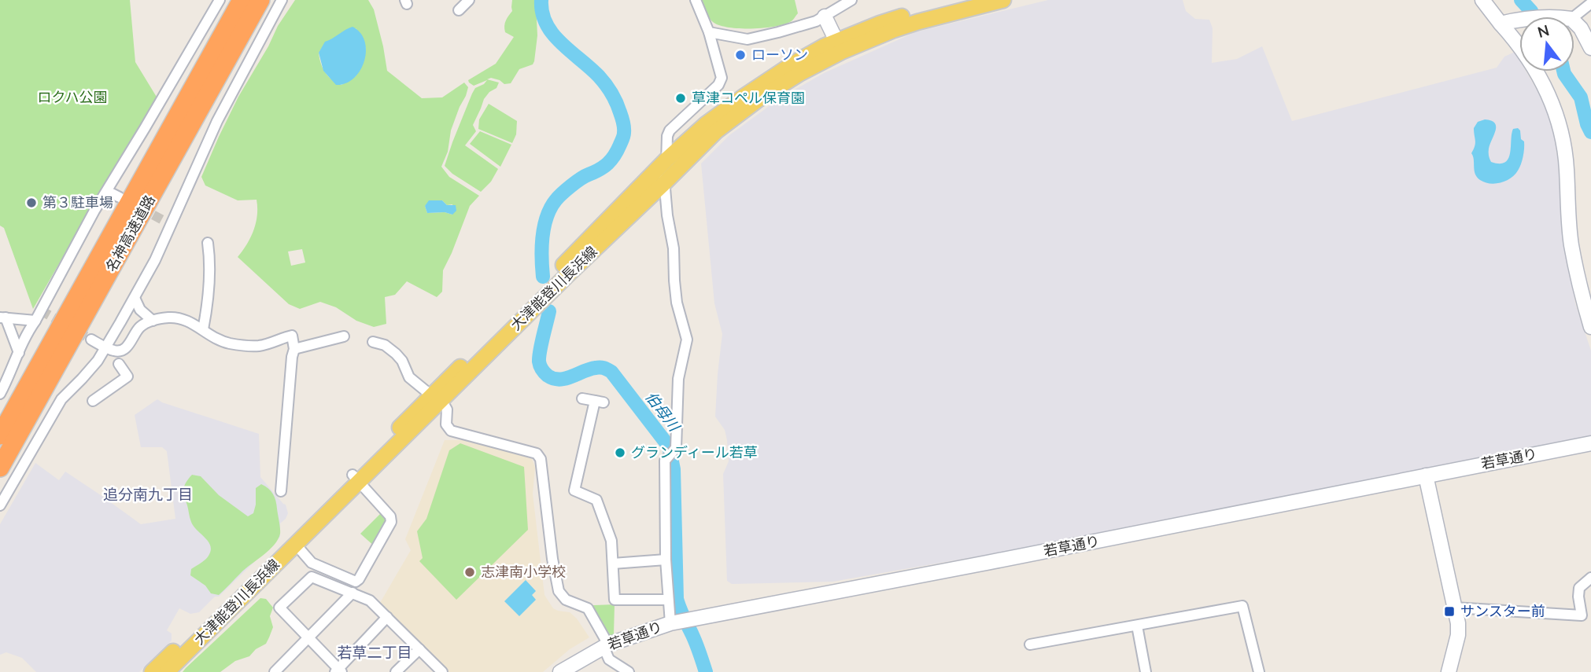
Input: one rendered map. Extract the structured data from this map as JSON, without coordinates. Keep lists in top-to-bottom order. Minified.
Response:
{"streets":{"highway":["名神高速道路"],"main road":["大津能登川長浜線"],"street":["若草通り"]},"districts":["追分南九丁目","若草二丁目"],"water":["伯母川"],"parks":["ロクハ公園"],"places":{"other":["ローソン","草津コペル保育園","第３駐車場","グランディール若草","志津南小学校"],"transit":["サンスター前"]},"north":"top"}
